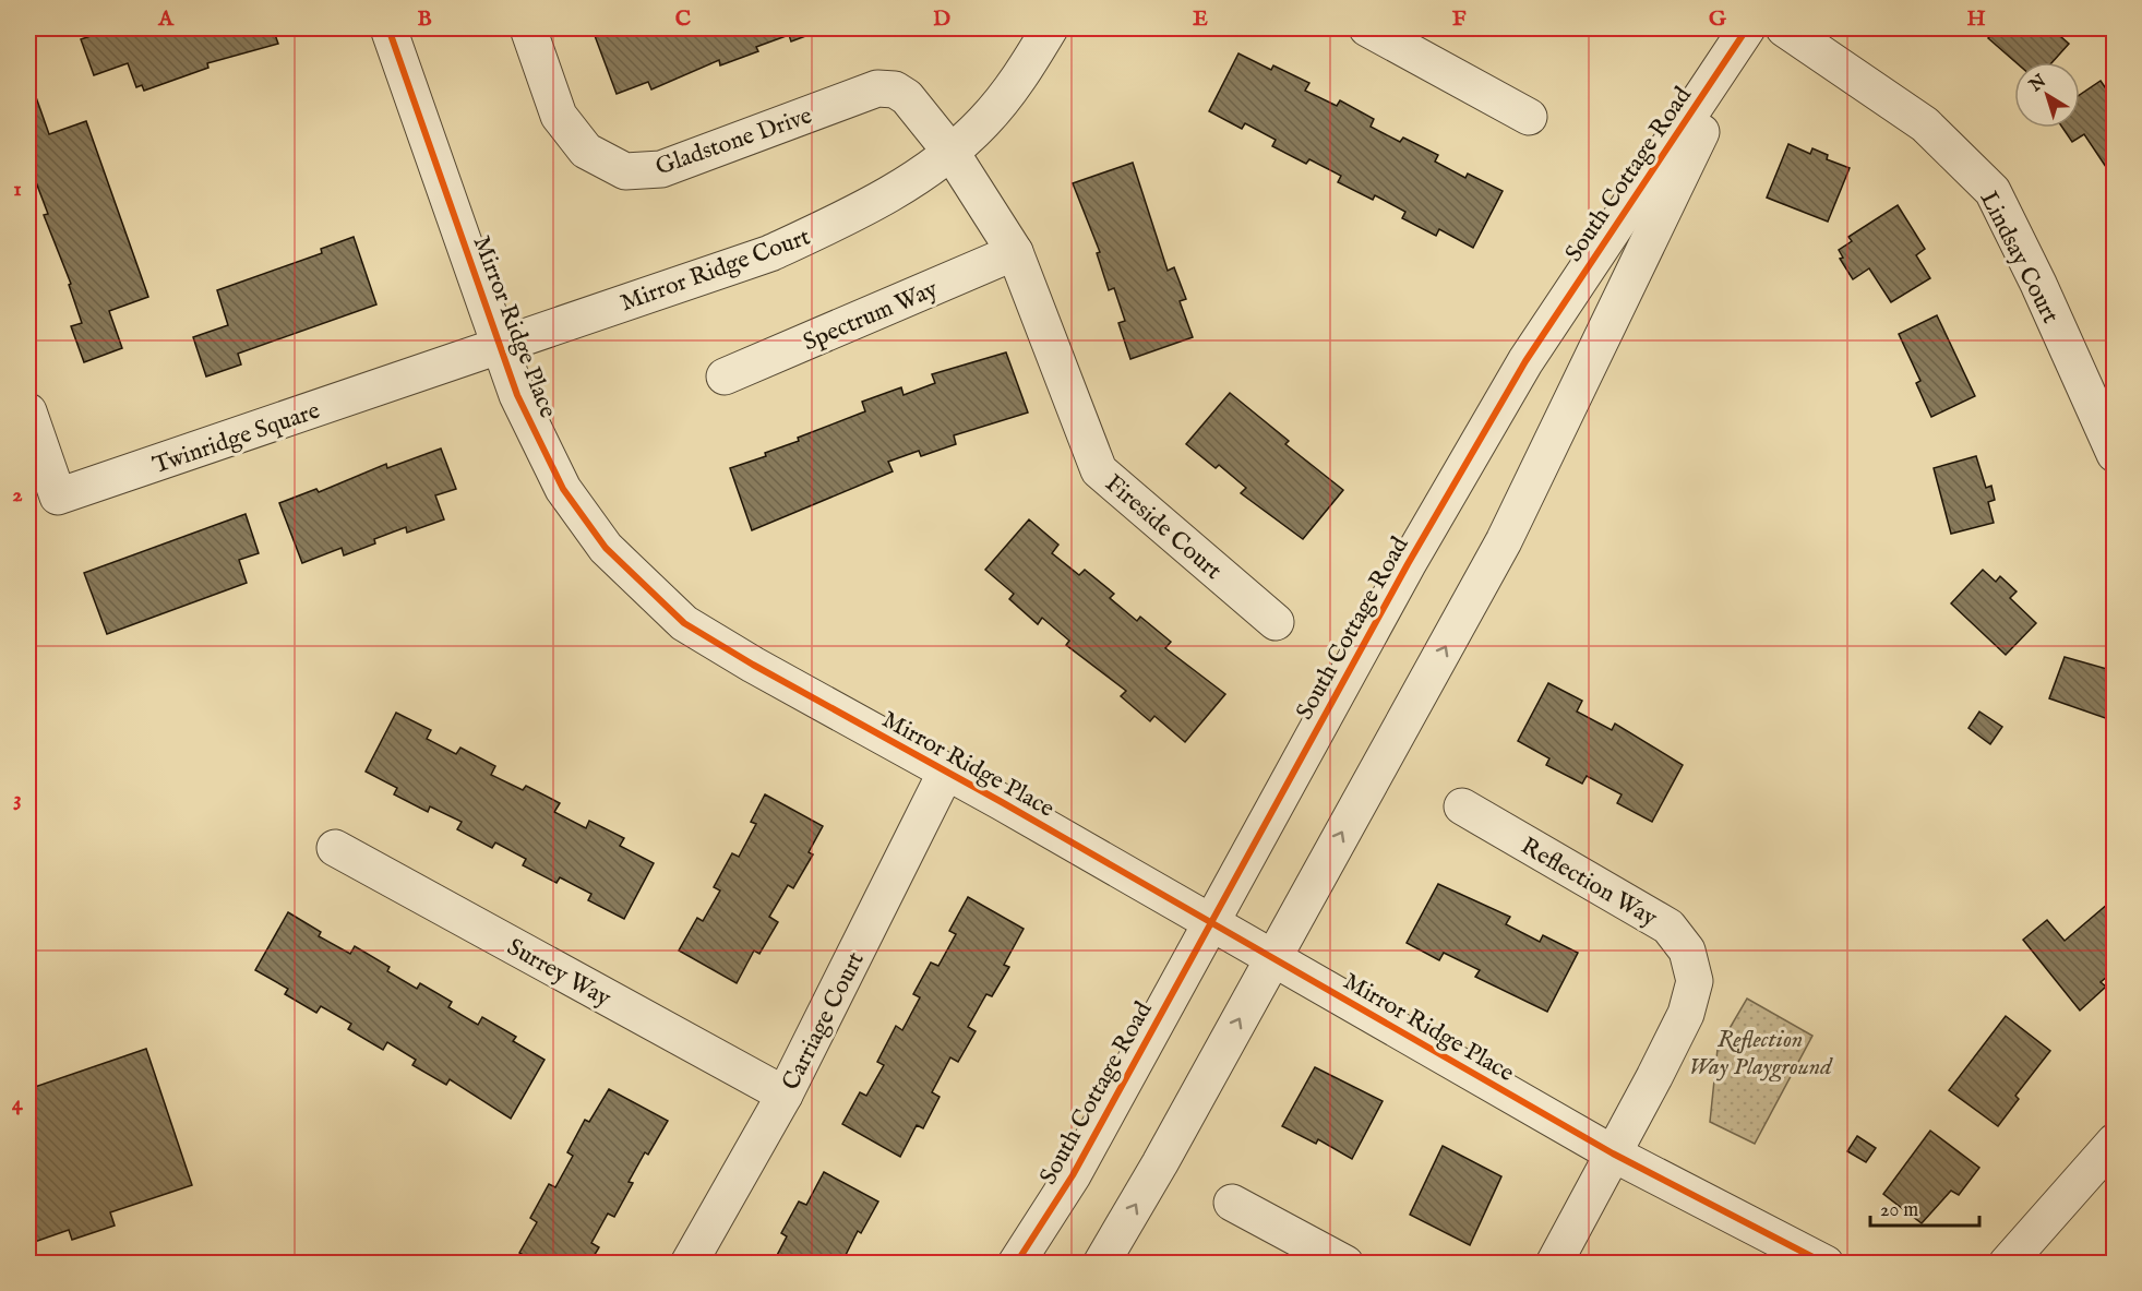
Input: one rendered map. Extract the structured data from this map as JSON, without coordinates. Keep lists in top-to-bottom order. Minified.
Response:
{"streets":{"street":["Gladstone Drive","South Cottage Road","Lindsay Court","Mirror Ridge Court","Spectrum Way","Mirror Ridge Place","Twinridge Square","Fireside Court","Reflection Way","Surrey Way","Carriage Court"]},"crossings":[["Gladstone Drive","Mirror Ridge Court"],["South Cottage Road","Mirror Ridge Place"],["Mirror Ridge Court","Mirror Ridge Place"],["Mirror Ridge Court","Twinridge Square"],["Spectrum Way","Fireside Court"],["Mirror Ridge Place","Twinridge Square"],["Mirror Ridge Place","Reflection Way"],["Mirror Ridge Place","Carriage Court"],["Surrey Way","Carriage Court"]],"parks":["Reflection Way Playground"],"scale_bar":"20 m","north":"top left","grid":{"columns":["A","B","C","D","E","F","G","H"],"rows":["1","2","3","4"]}}
